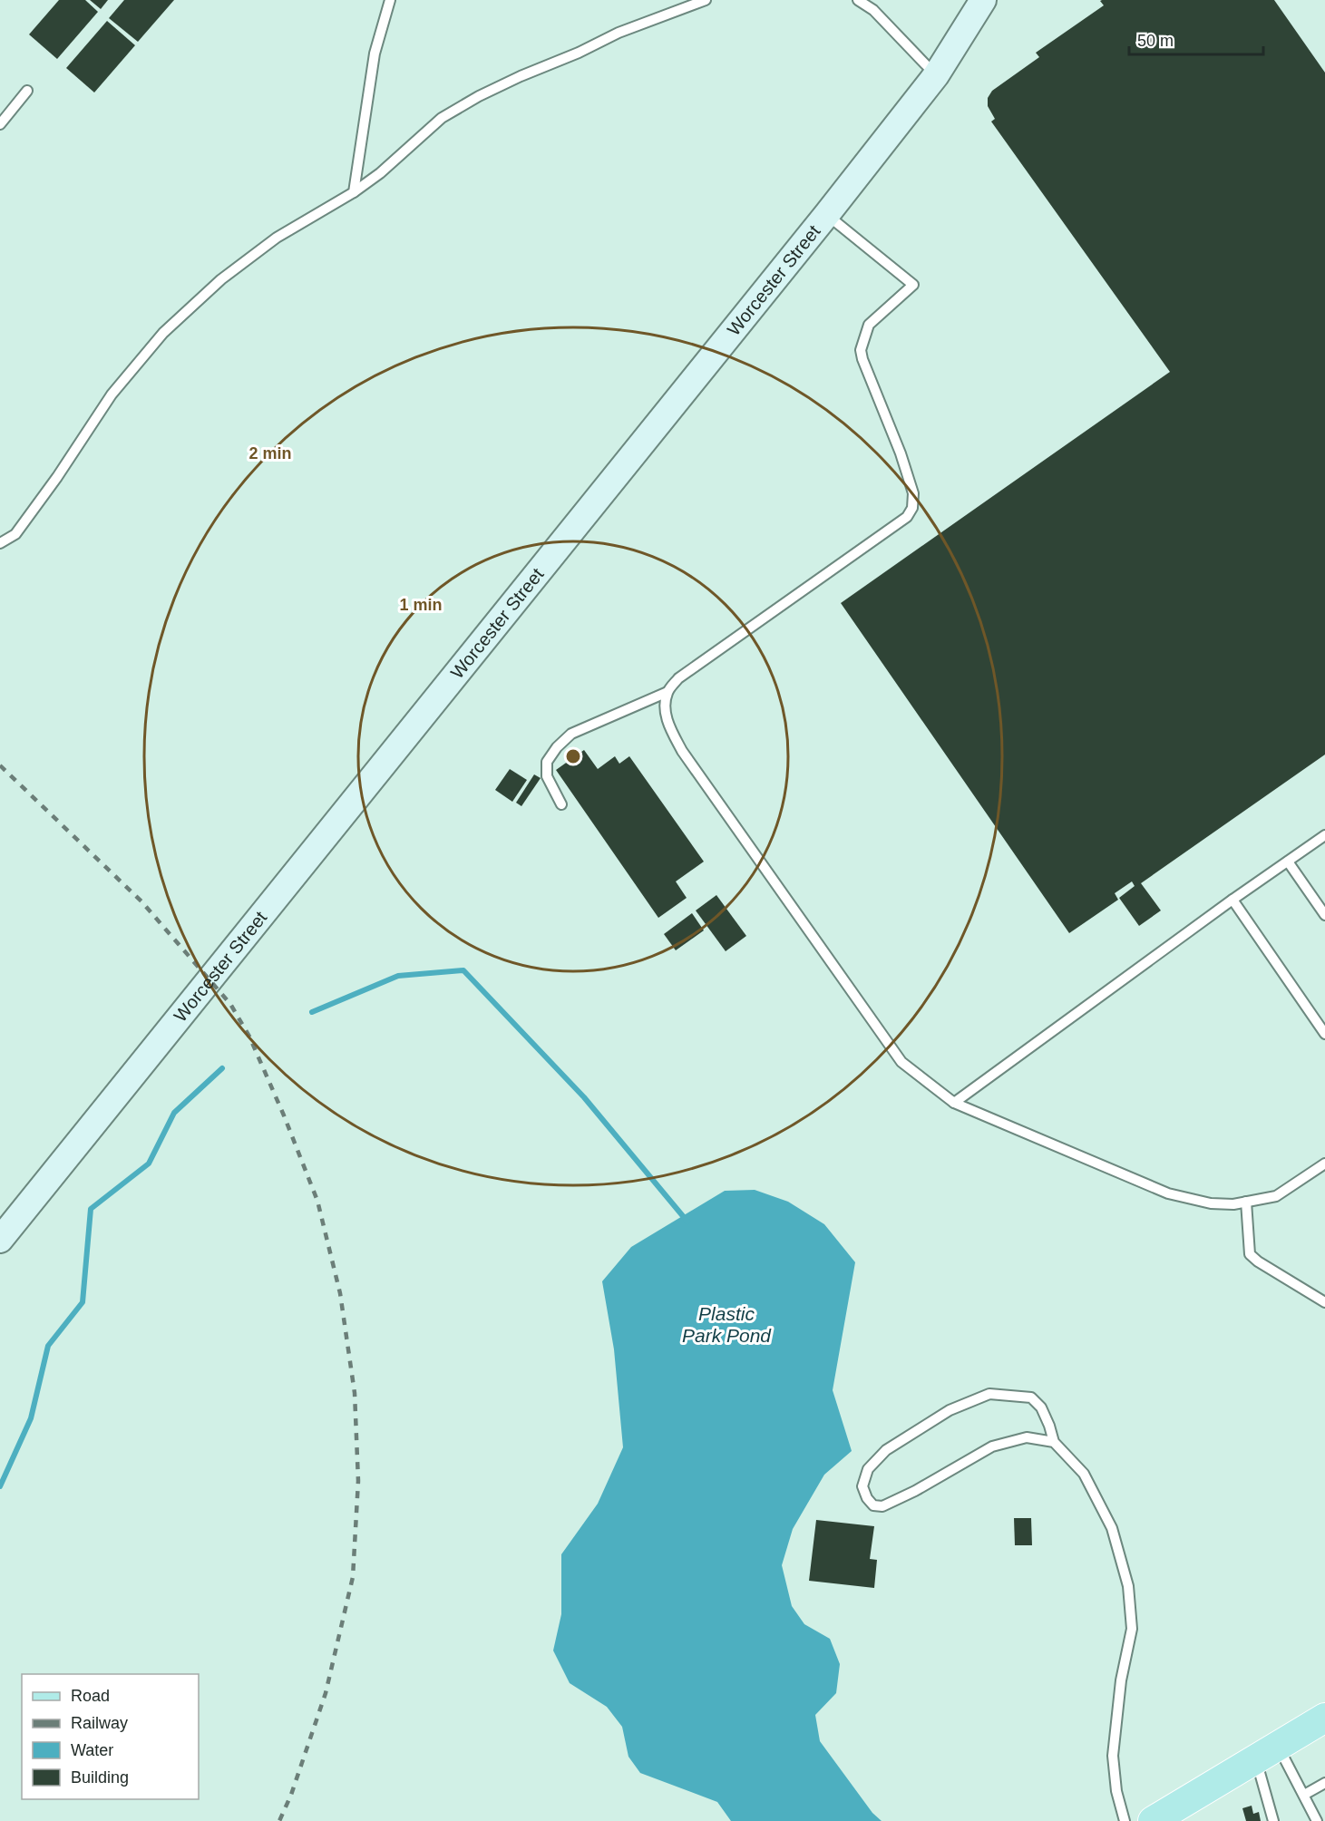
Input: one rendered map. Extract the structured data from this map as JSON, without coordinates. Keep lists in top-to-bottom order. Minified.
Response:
{"streets":{"main road":["Worcester Street"]},"water":["Plastic Park Pond"],"legend":["Road","Railway","Water","Building"],"scale_bar":"50 m","rings":["2 min","1 min"]}
